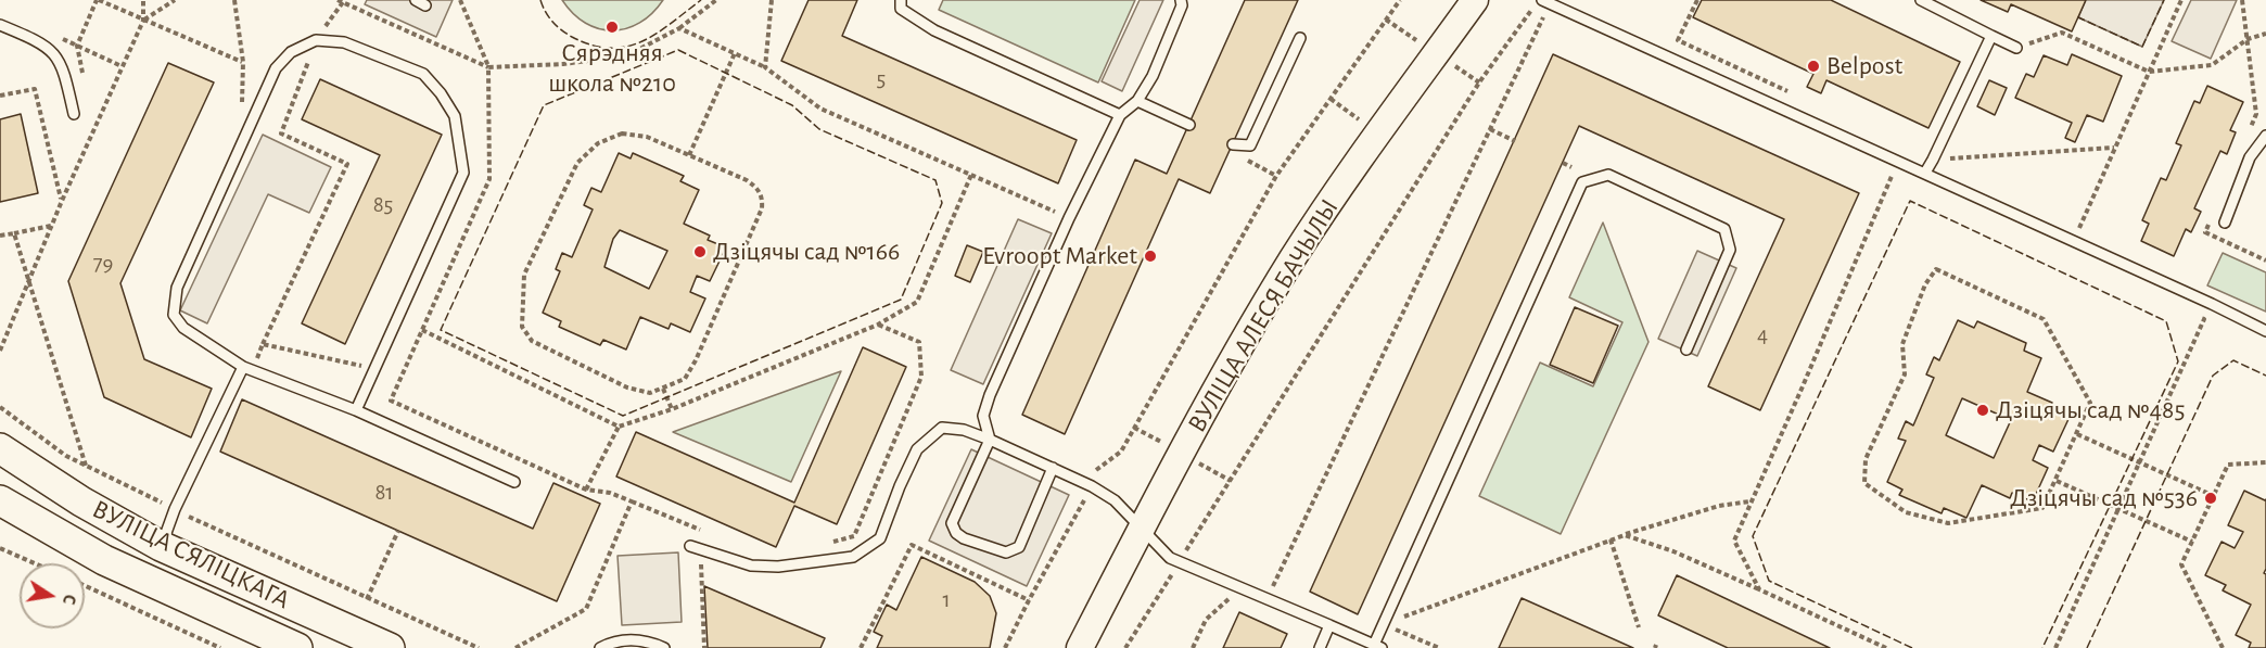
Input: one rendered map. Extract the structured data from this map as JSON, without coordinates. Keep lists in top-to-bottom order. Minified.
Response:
{"streets":{"main road":["ВУЛІЦА СЯЛІЦКАГА"],"street":["ВУЛІЦА АЛЕСЯ БАЧЫЛЫ"]},"places":["Сярэдняя школа №210","Belpost","Дзіцячы сад №166","Evroopt Market","Дзіцячы сад №485","Дзіцячы сад №536"],"house_numbers":["5","85","79","4","81","1"],"north":"right"}
